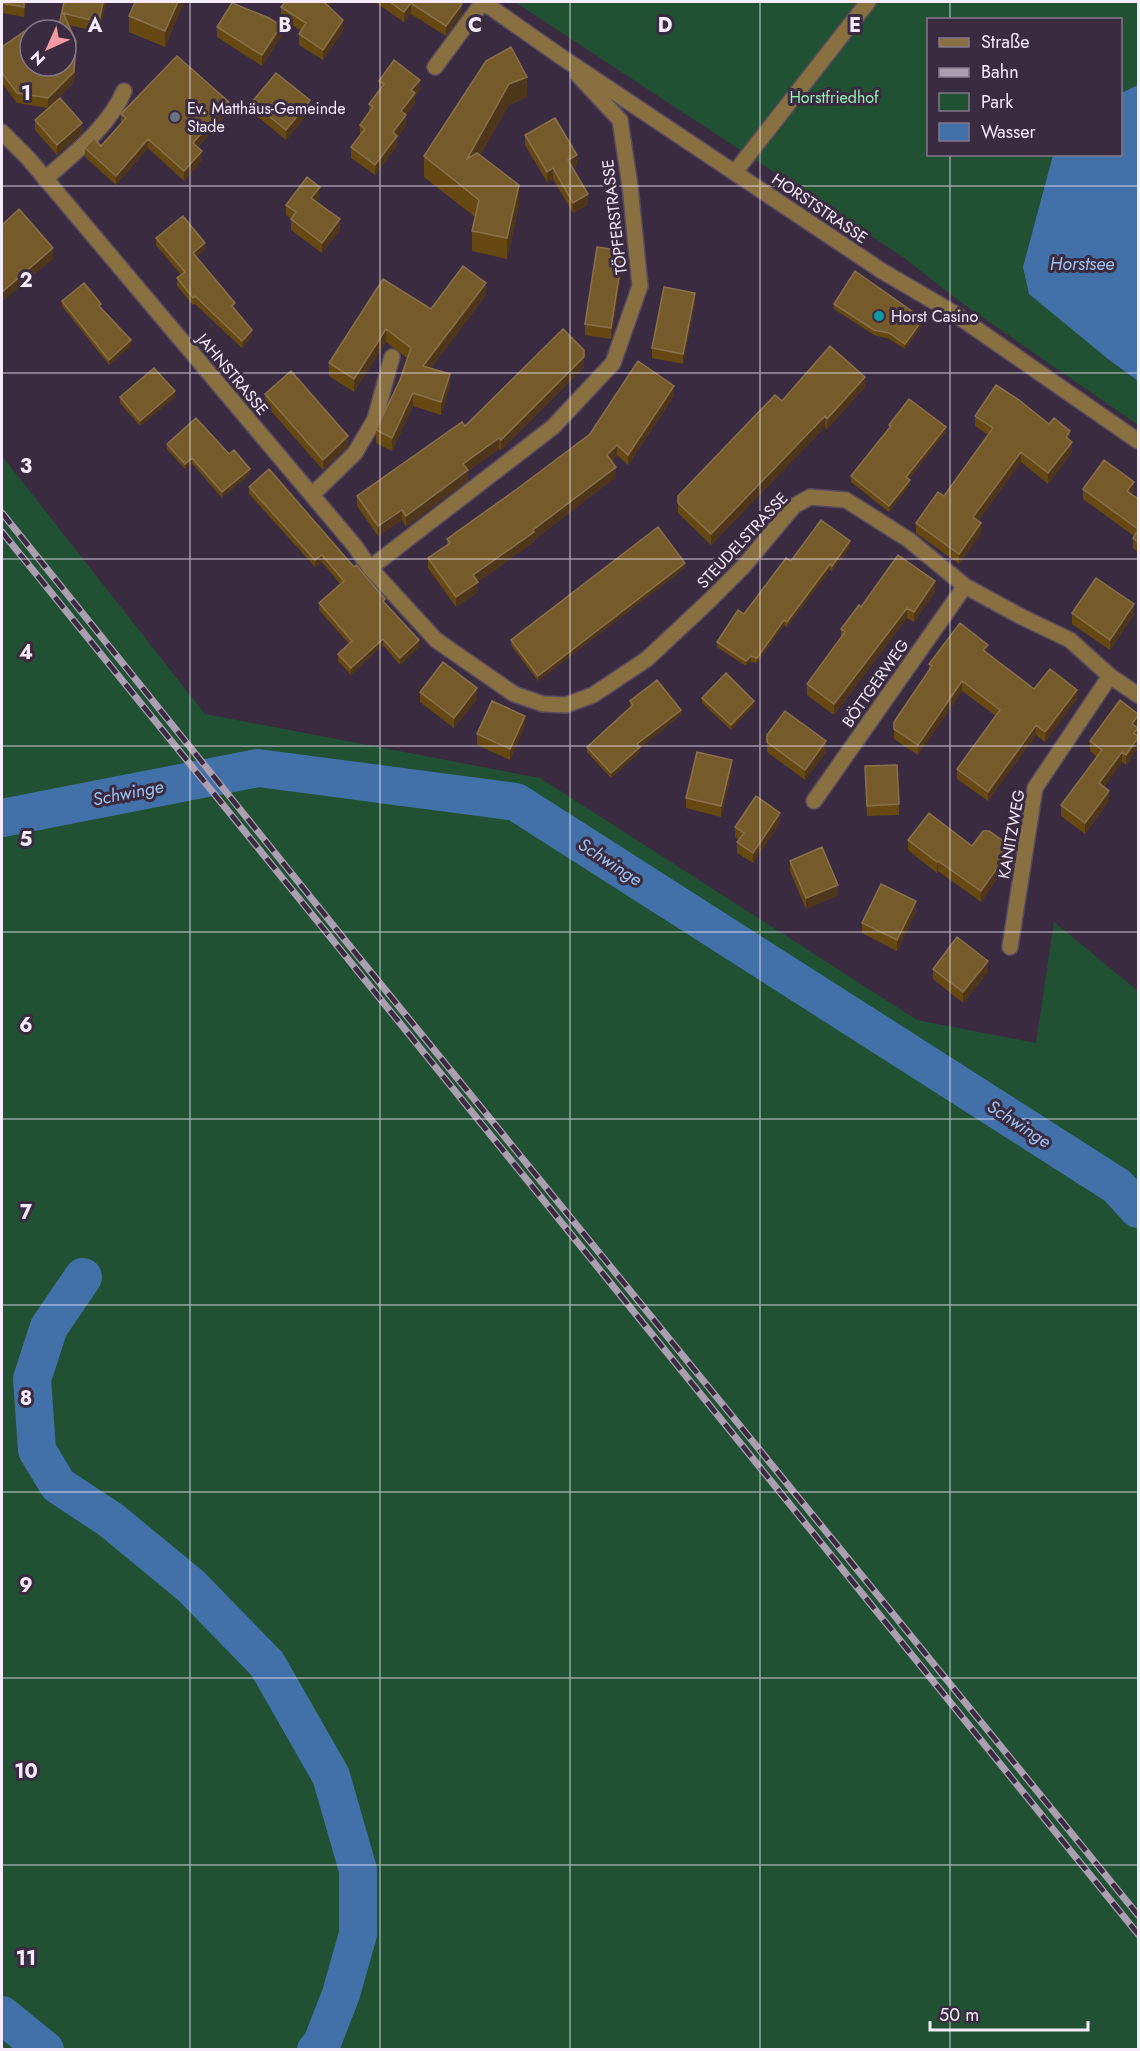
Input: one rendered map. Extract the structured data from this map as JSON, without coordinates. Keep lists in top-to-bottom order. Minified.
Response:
{"streets":{"street":["HORSTSTRASSE","TÖPFERSTRASSE","JAHNSTRASSE","STEUDELSTRASSE","BÖTTGERWEG","KANITZWEG"]},"crossings":[["HORSTSTRASSE","TÖPFERSTRASSE"],["TÖPFERSTRASSE","JAHNSTRASSE"],["JAHNSTRASSE","STEUDELSTRASSE"],["STEUDELSTRASSE","BÖTTGERWEG"],["STEUDELSTRASSE","KANITZWEG"]],"water":["Horstsee","Schwinge"],"parks":["Horstfriedhof"],"places":["Ev. Matthäus-Gemeinde Stade","Horst Casino"],"legend":["Straße","Bahn","Park","Wasser"],"scale_bar":"50 m","north":"bottom left","grid":{"columns":["A","B","C","D","E"],"rows":["1","2","3","4","5","6","7","8","9","10","11"]}}
